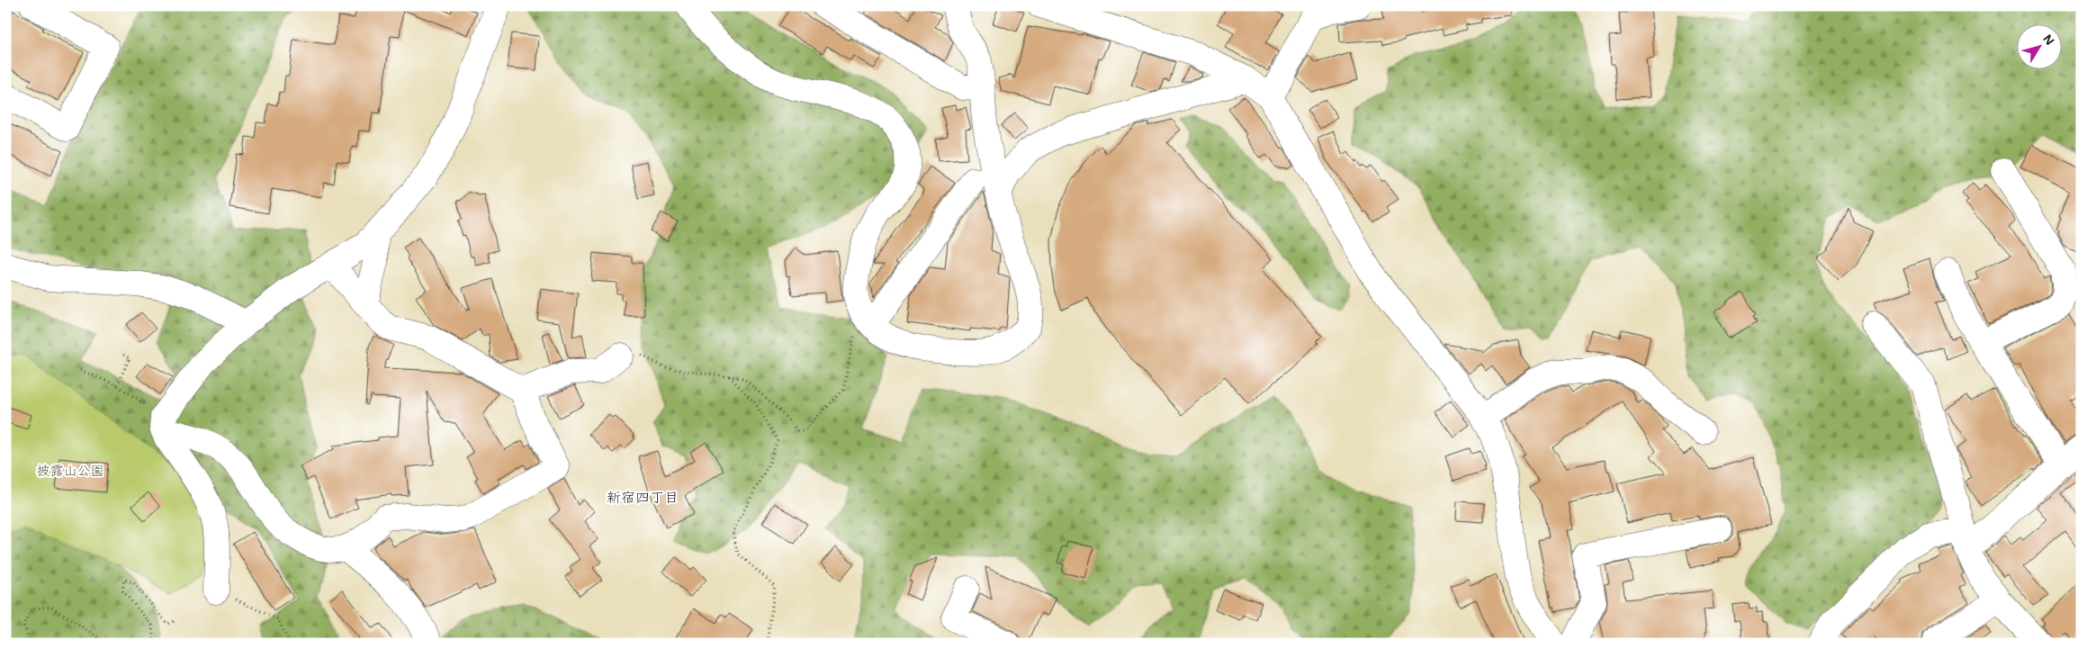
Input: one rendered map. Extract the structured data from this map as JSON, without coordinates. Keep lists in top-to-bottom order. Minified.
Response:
{"districts":["新宿四丁目"],"parks":["披露山公園"],"north":"top right"}
